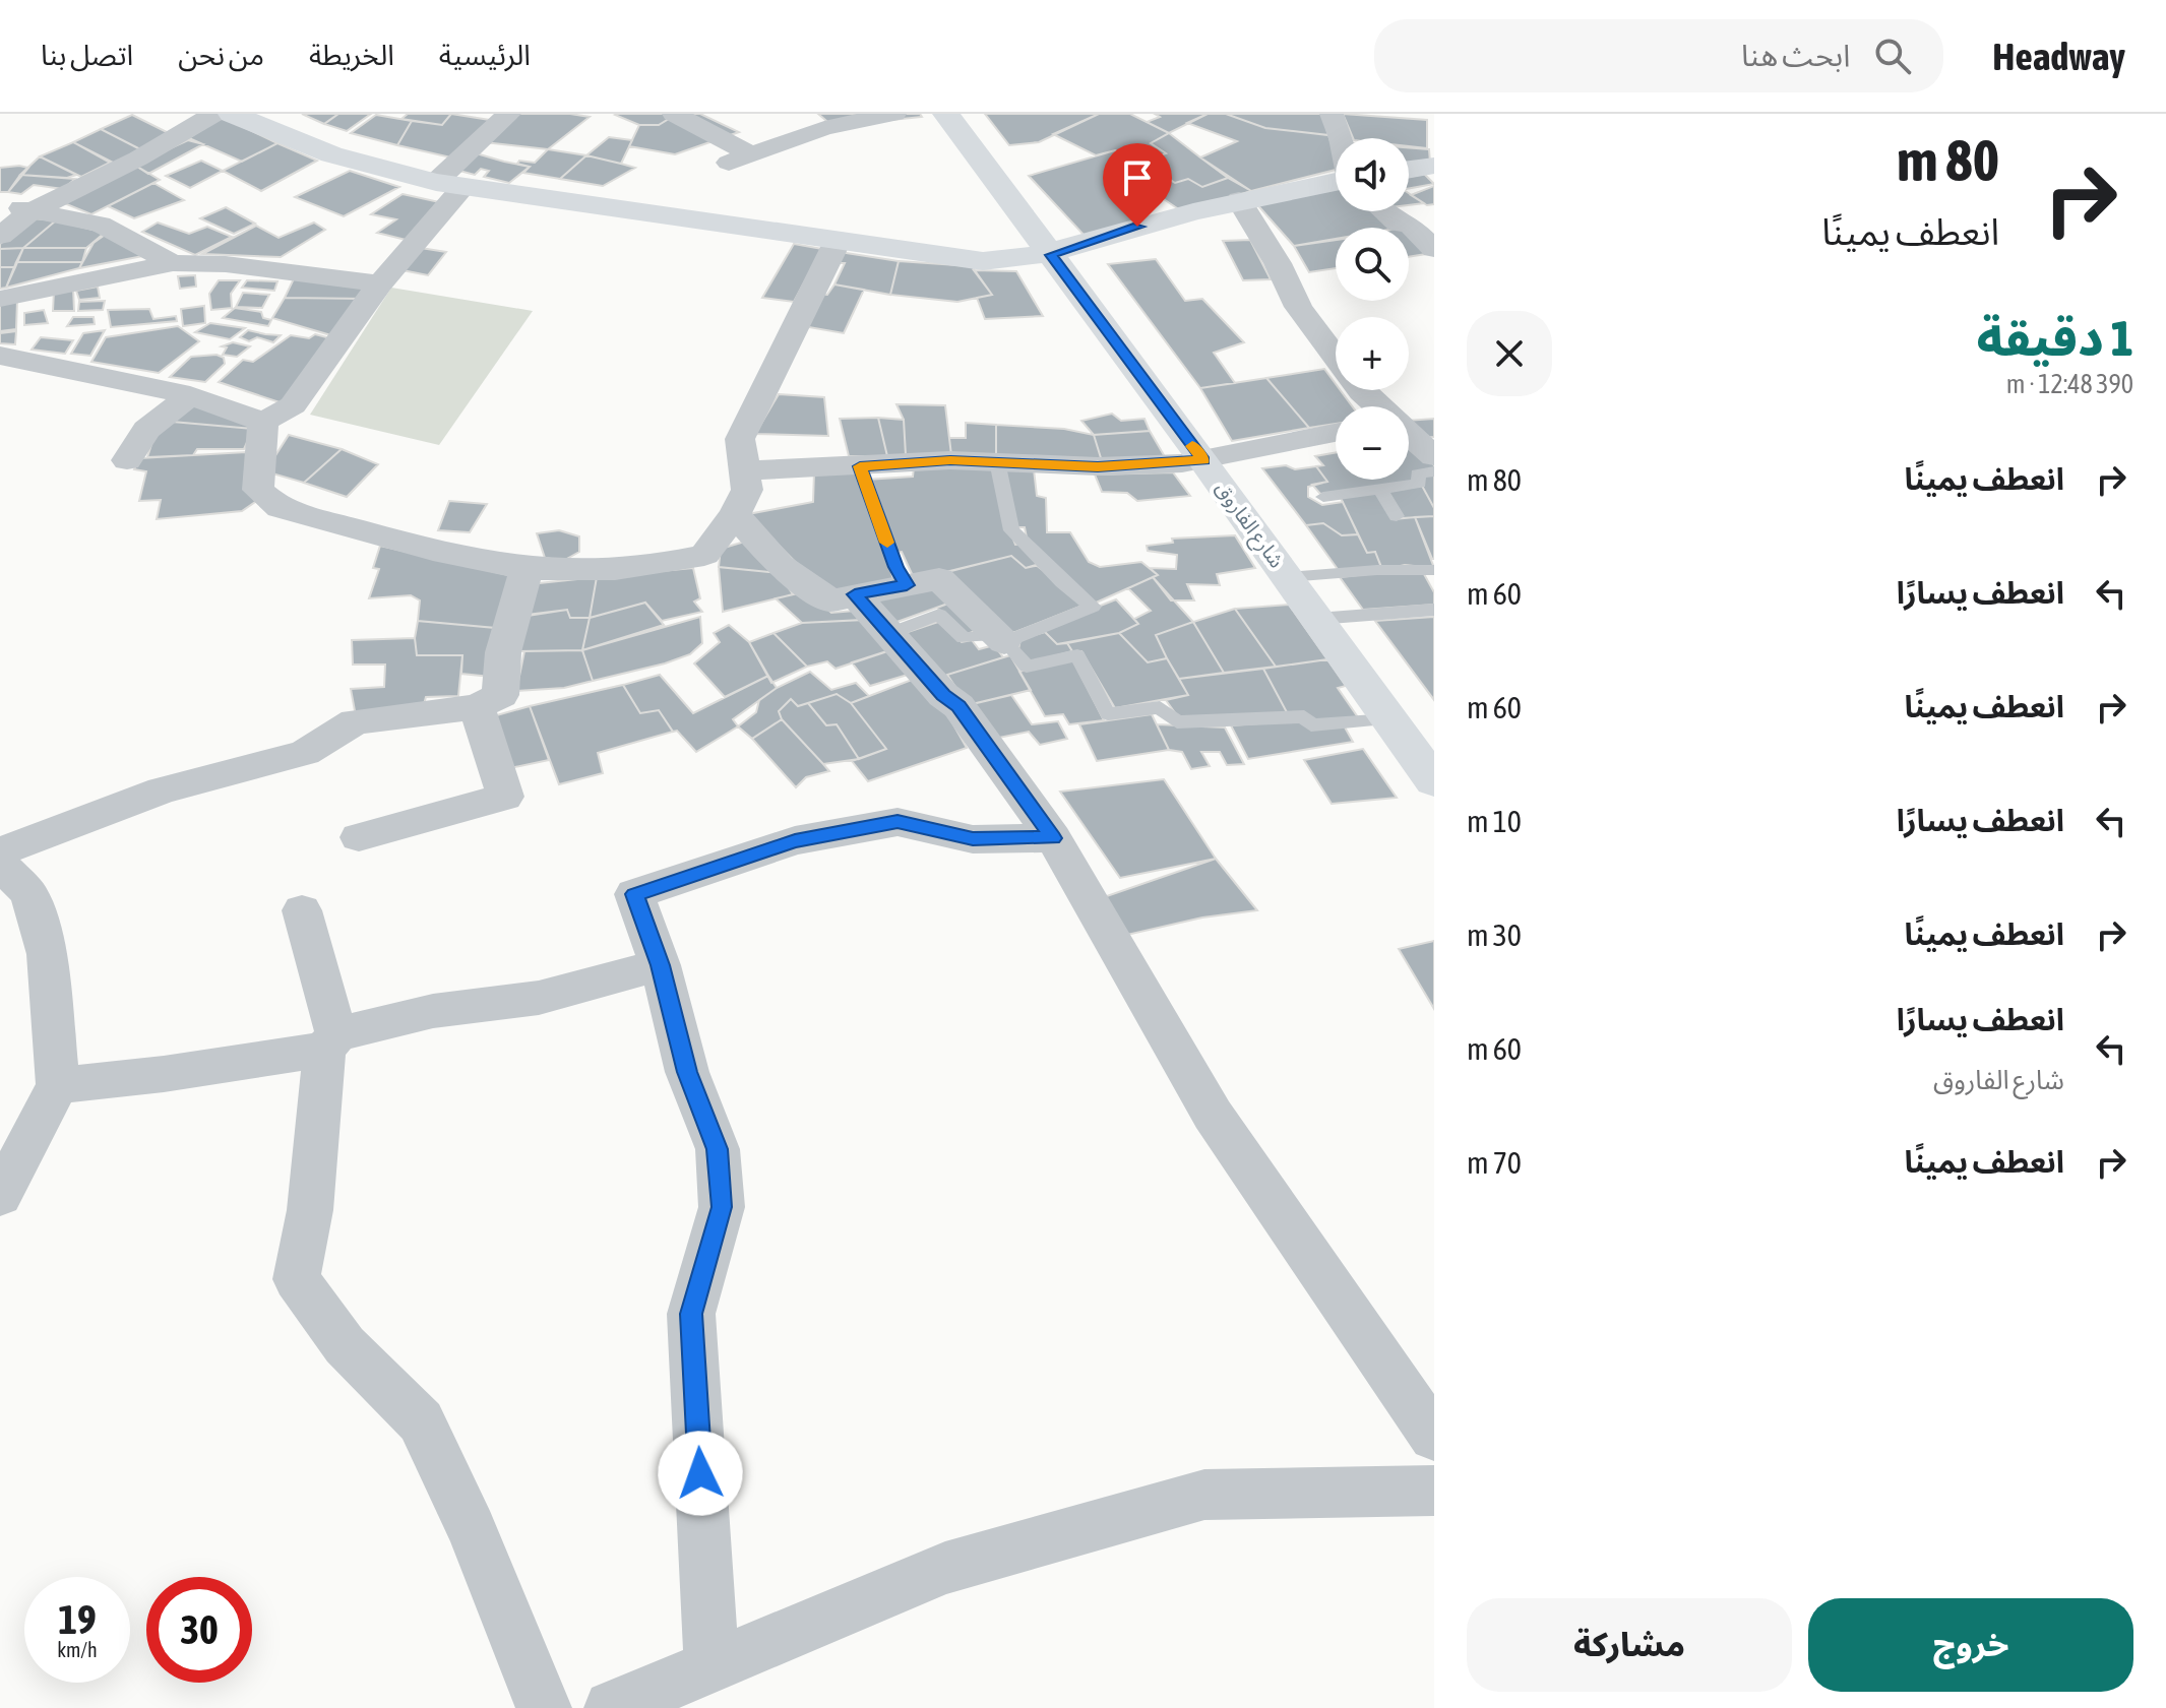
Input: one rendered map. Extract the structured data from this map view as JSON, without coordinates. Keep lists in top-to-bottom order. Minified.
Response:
{"streets":{"main road":["شارع الفاروق"]},"page":{"header":"Headway","search":"ابحث هنا","nav":["الرئيسية","الخريطة","من نحن","اتصل بنا"],"turn":["80 m","انعطف يمينًا"],"map_buttons":["+","−"],"heading":["1 دقيقة","390 m · 12:48"],"list":[{"name":"انعطف يمينًا","value":"80 m"},{"name":"انعطف يسارًا","value":"60 m"},{"name":"انعطف يمينًا","value":"60 m"},{"name":"انعطف يسارًا","value":"10 m"},{"name":"انعطف يمينًا","value":"30 m"},{"name":"انعطف يسارًا","note":"شارع الفاروق","value":"60 m"},{"name":"انعطف يمينًا","value":"70 m"}],"speed":"19 km/h","limit":"30","buttons":["خروج","مشاركة"]}}
